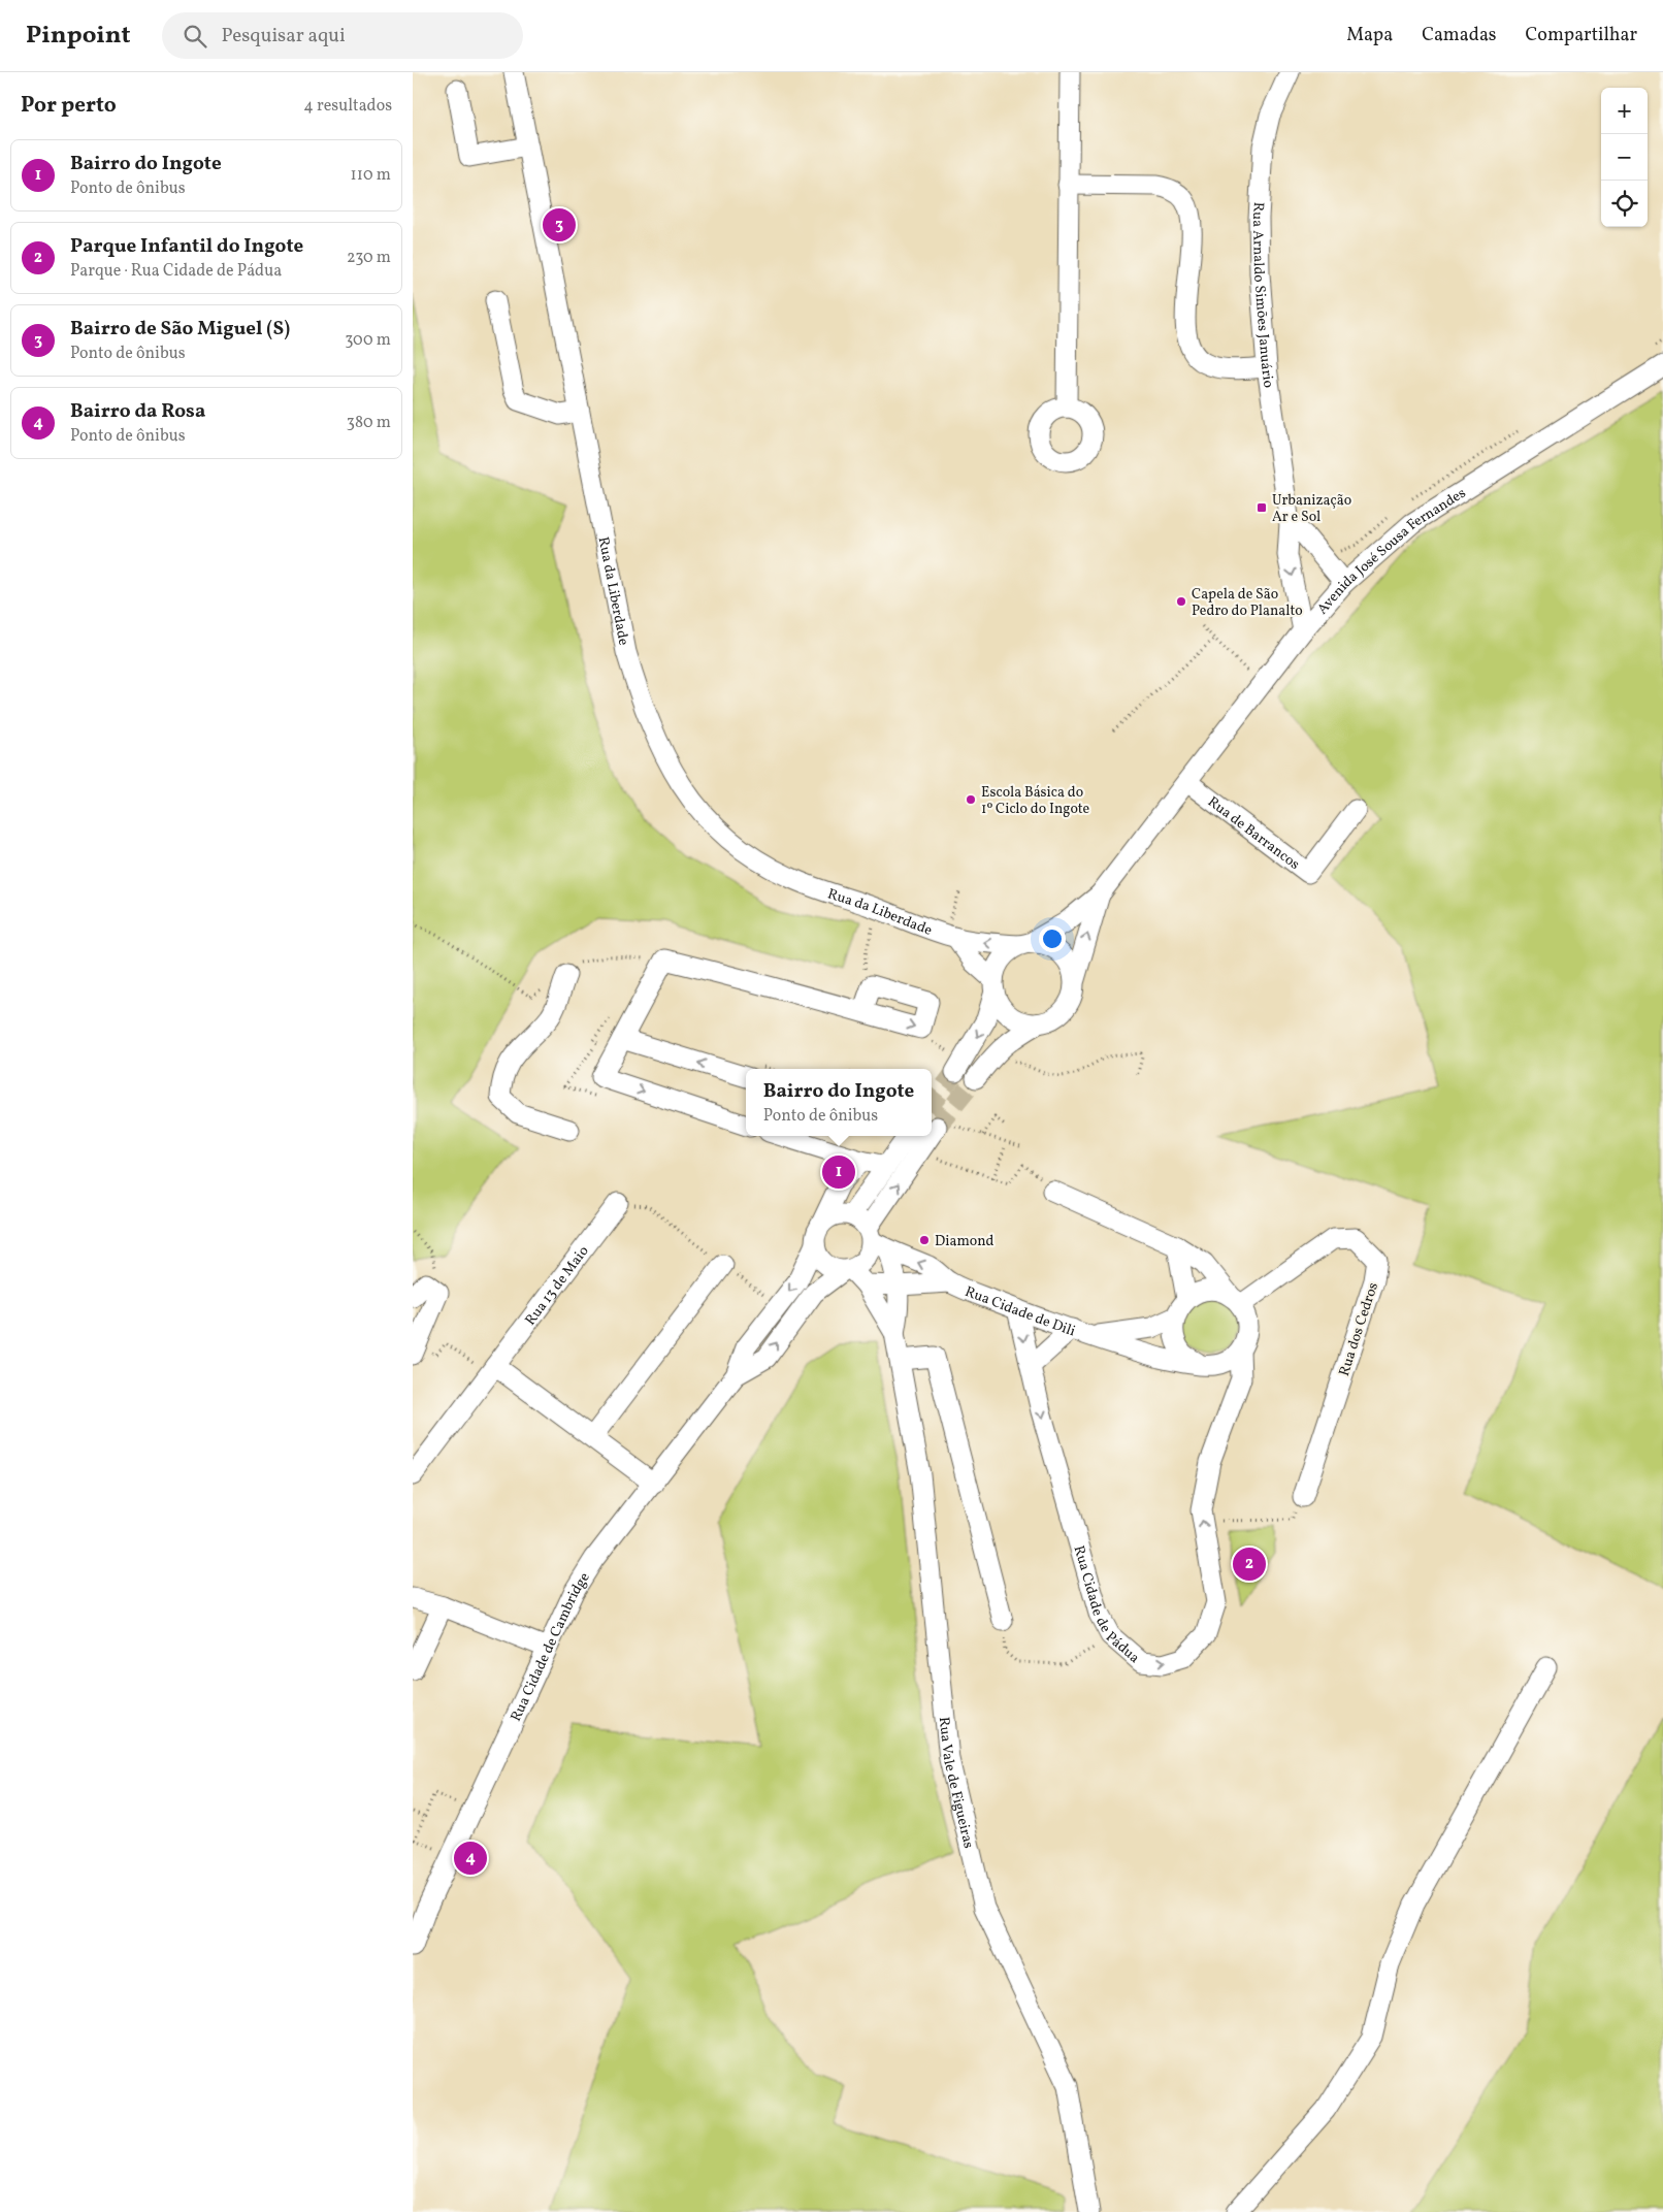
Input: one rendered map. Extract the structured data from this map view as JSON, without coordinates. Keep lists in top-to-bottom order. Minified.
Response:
{"streets":{"street":["Rua Arnaldo Simões Januário","Avenida José Sousa Fernandes","Rua da Liberdade","Rua de Barrancos","Rua 13 de Maio","Rua Cidade de Dili","Rua dos Cedros","Rua Cidade de Pádua","Rua Cidade de Cambridge","Rua Vale de Figueiras"]},"crossings":[["Rua Arnaldo Simões Januário","Avenida José Sousa Fernandes"],["Avenida José Sousa Fernandes","Rua da Liberdade"],["Avenida José Sousa Fernandes","Rua de Barrancos"],["Rua Cidade de Dili","Rua dos Cedros"],["Rua Cidade de Dili","Rua Cidade de Pádua"],["Rua Cidade de Dili","Rua Cidade de Cambridge"],["Rua Cidade de Dili","Rua Vale de Figueiras"],["Rua dos Cedros","Rua Cidade de Pádua"],["Rua Cidade de Cambridge","Rua Vale de Figueiras"]],"places":{"transit":["Urbanização Ar e Sol"],"other":["Capela de São Pedro do Planalto","Escola Básica do 1º Ciclo do Ingote","Diamond"]},"page":{"header":"Pinpoint","search":"Pesquisar aqui","nav":["Mapa","Camadas","Compartilhar"],"heading":["Por perto","4 resultados"],"map_buttons":["+","−"],"list":[{"mark":"1","name":"Bairro do Ingote","note":"Ponto de ônibus","value":"110 m"},{"mark":"2","name":"Parque Infantil do Ingote","note":"Parque · Rua Cidade de Pádua","value":"230 m"},{"mark":"3","name":"Bairro de São Miguel (S)","note":"Ponto de ônibus","value":"300 m"},{"mark":"4","name":"Bairro da Rosa","note":"Ponto de ônibus","value":"380 m"}],"pins":["3","1","2","4"],"popup":["Bairro do Ingote","Ponto de ônibus"]}}
